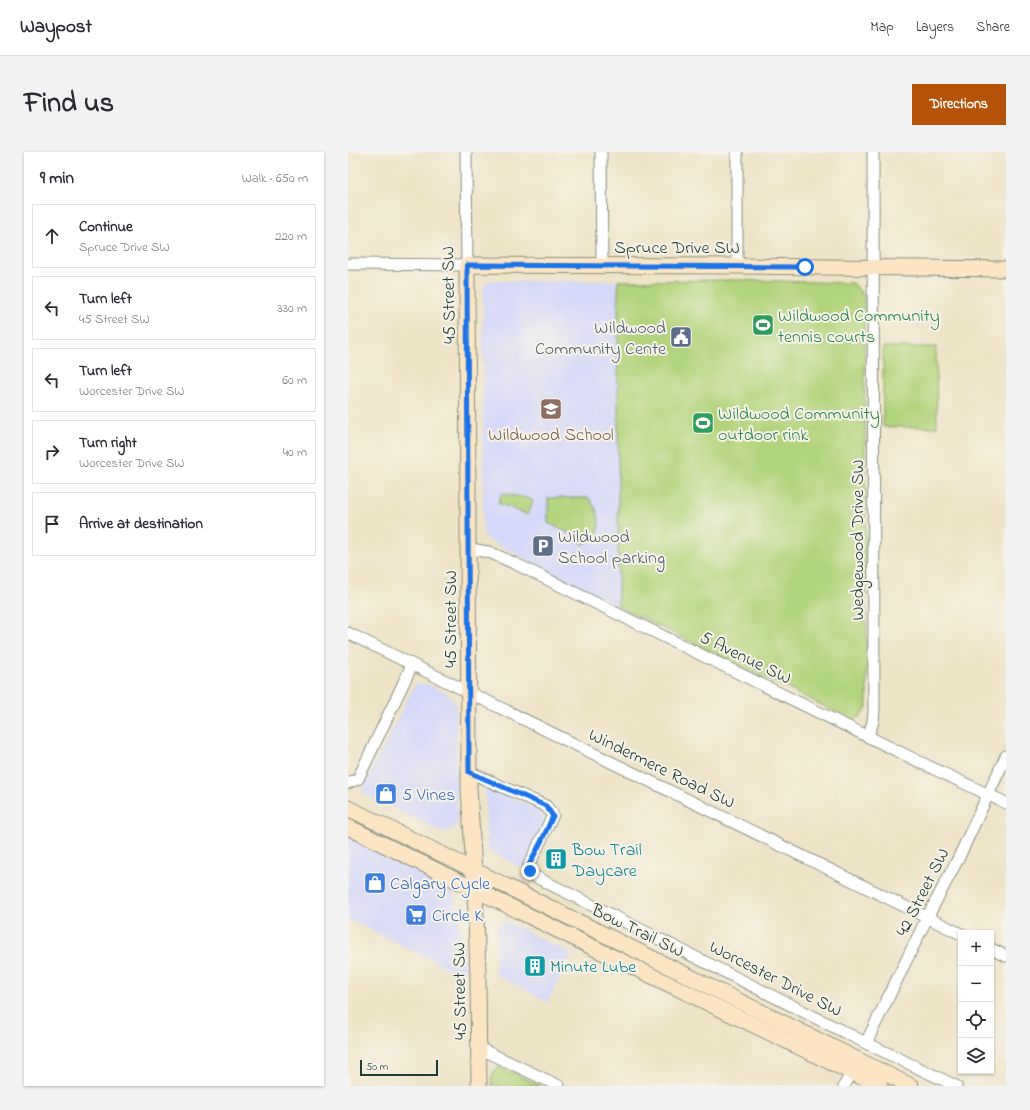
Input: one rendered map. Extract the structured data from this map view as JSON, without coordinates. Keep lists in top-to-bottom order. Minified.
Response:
{"streets":{"street":["Spruce Drive SW","45 Street SW","Wedgewood Drive SW","5 Avenue SW","Windermere Road SW","42 Street SW","Bow Trail SW","Worcester Drive SW"]},"crossings":[["Spruce Drive SW","45 Street SW"],["Spruce Drive SW","Wedgewood Drive SW"],["45 Street SW","5 Avenue SW"],["45 Street SW","Windermere Road SW"],["45 Street SW","Bow Trail SW"],["45 Street SW","Worcester Drive SW"],["Wedgewood Drive SW","5 Avenue SW"],["5 Avenue SW","42 Street SW"],["Windermere Road SW","42 Street SW"],["42 Street SW","Worcester Drive SW"]],"places":{"sports":["Wildwood Community tennis courts","Wildwood Community outdoor rink"],"public building":["Wildwood Community Cente"],"school or university":["Wildwood School"],"parking":["Wildwood School parking"],"shop":["5 Vines","Calgary Cycle"],"building":["Bow Trail Daycare","Minute Lube"],"supermarket":["Circle K"]},"scale_bar":"50 m","page":{"header":"Waypost","nav":["Map","Layers","Share"],"title":"Find us","buttons":"Directions","heading":["9 min","Walk · 650 m"],"list":[["Continue","Spruce Drive SW","220 m"],["Turn left","45 Street SW","330 m"],["Turn left","Worcester Drive SW","60 m"],["Turn right","Worcester Drive SW","40 m"],"Arrive at destination"],"map_buttons":["+","−"],"scale":"50 m"}}
